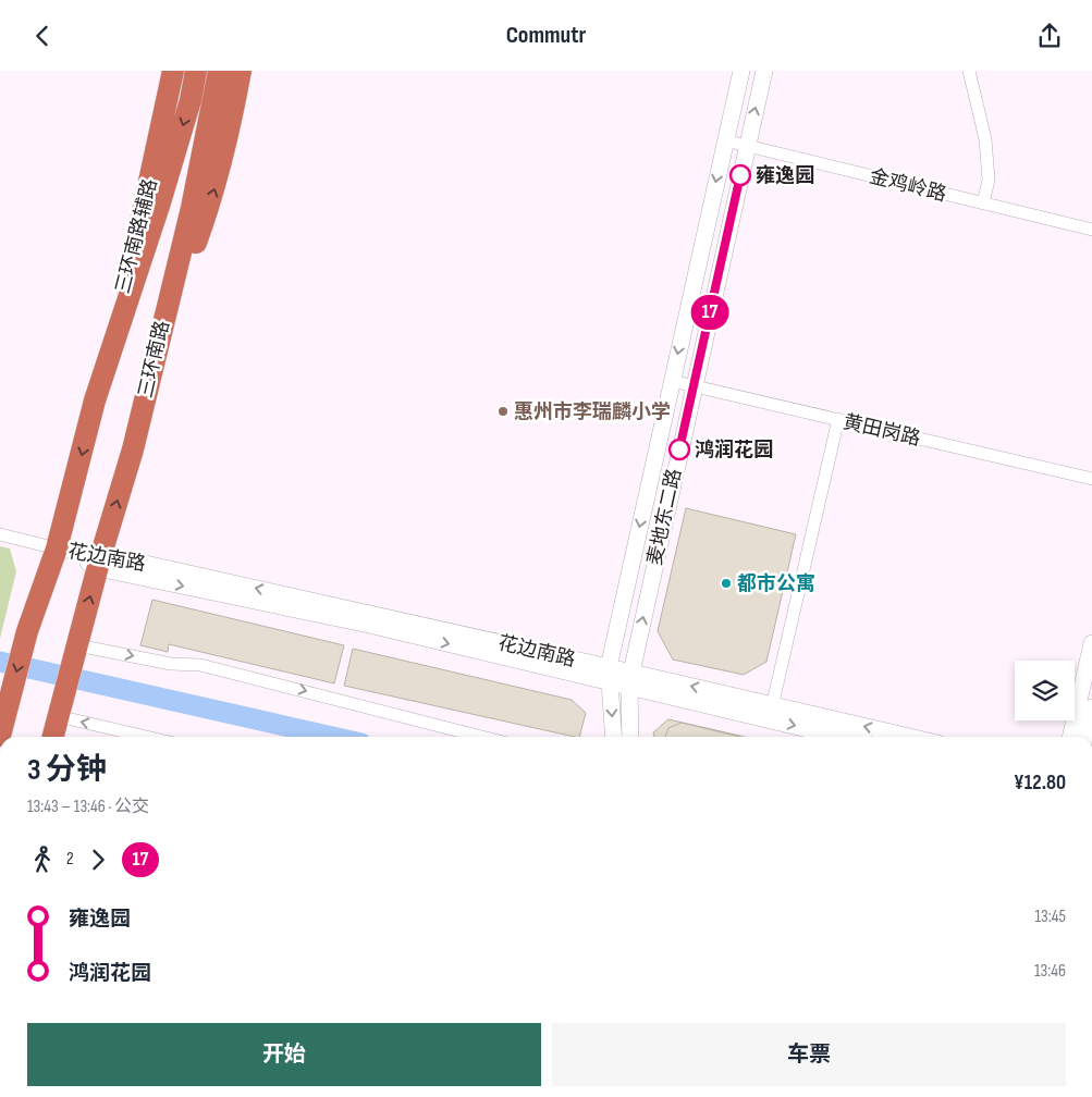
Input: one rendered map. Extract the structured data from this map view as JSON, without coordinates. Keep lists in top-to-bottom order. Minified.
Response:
{"streets":{"highway":["三环南路辅路","三环南路"],"street":["金鸡岭路","黄田岗路","麦地东二路","花边南路"]},"crossings":[["金鸡岭路","麦地东二路"],["三环南路辅路","三环南路"],["三环南路","花边南路"],["黄田岗路","麦地东二路"],["麦地东二路","花边南路"]],"places":["雍逸园","惠州市李瑞麟小学","鸿润花园","都市公寓"],"lines":["bus line 17"],"page":{"header":"Commutr","on_map":"17","heading":["3 分钟","13:43 – 13:46 · 公交","¥12.80"],"legs":["2","17"],"list":[{"name":"雍逸园","value":"13:45"},{"name":"鸿润花园","value":"13:46"}],"buttons":["开始","车票"]}}
